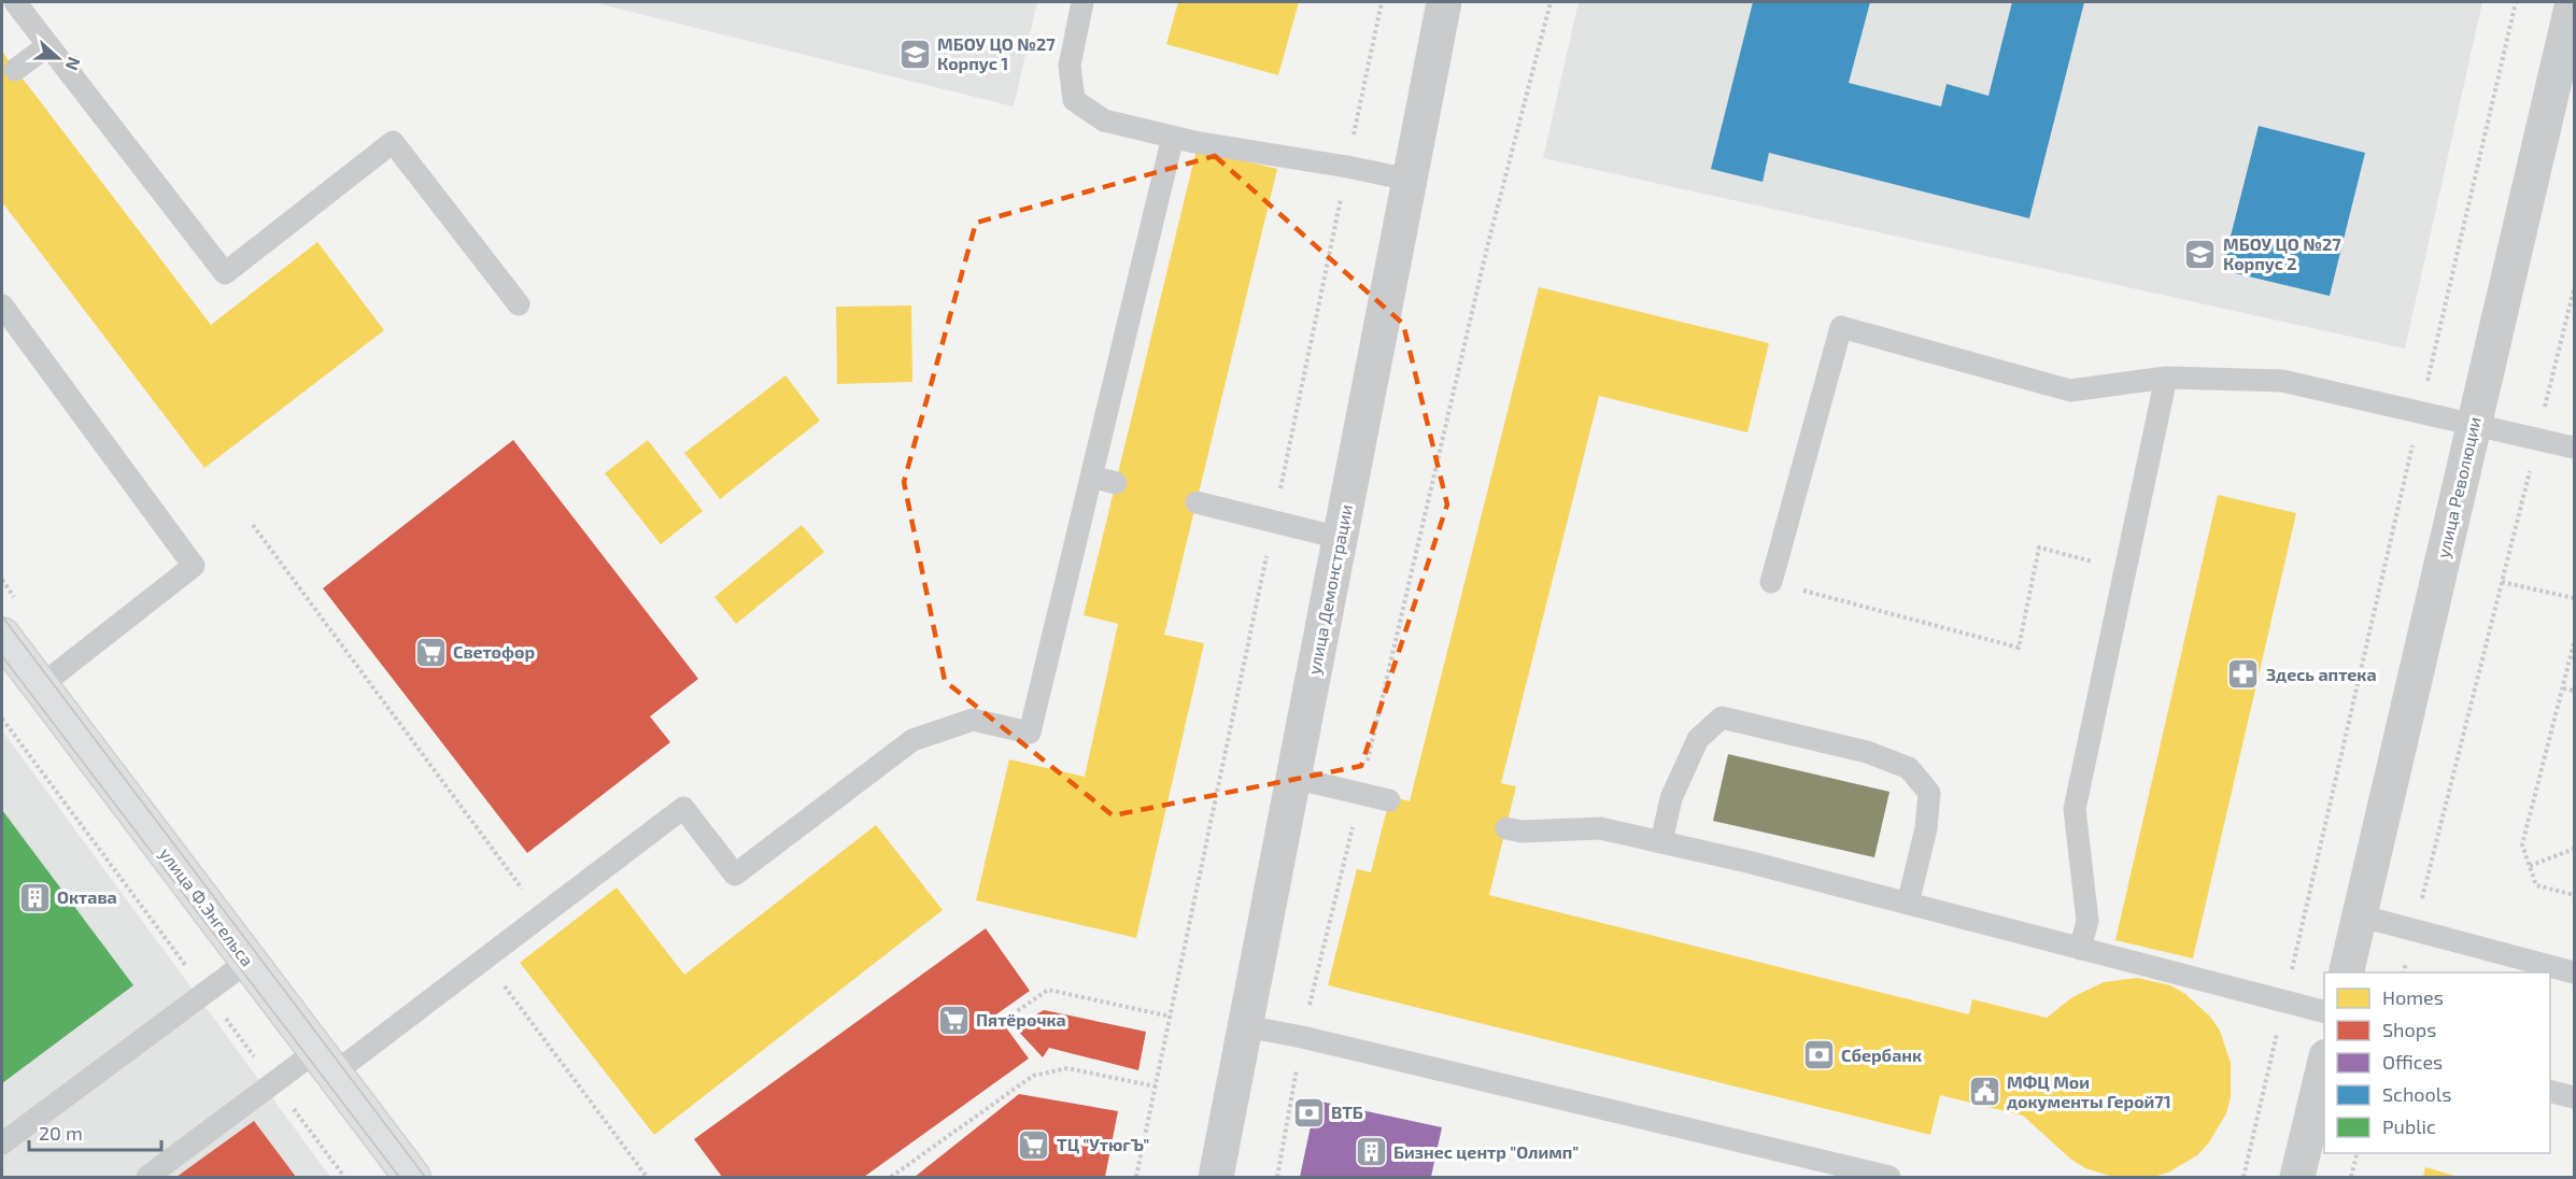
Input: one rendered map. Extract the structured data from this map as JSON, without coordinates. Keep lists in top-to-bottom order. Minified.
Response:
{"streets":{"street":["улица Революции","улица Демонстрации","улица Ф.Энгельса"]},"places":{"school or university":["МБОУ ЦО №27 Корпус 1","МБОУ ЦО №27 Корпус 2"],"supermarket":["Светофор","Пятёрочка","ТЦ \"УтюгЪ\""],"pharmacy":["Здесь аптека"],"building":["Октава","Бизнес центр \"Олимп\""],"bank":["Сбербанк","ВТБ"],"public building":["МФЦ Мои документы Герой71"]},"legend":["Homes","Shops","Offices","Schools","Public"],"scale_bar":"20 m","north":"right"}
